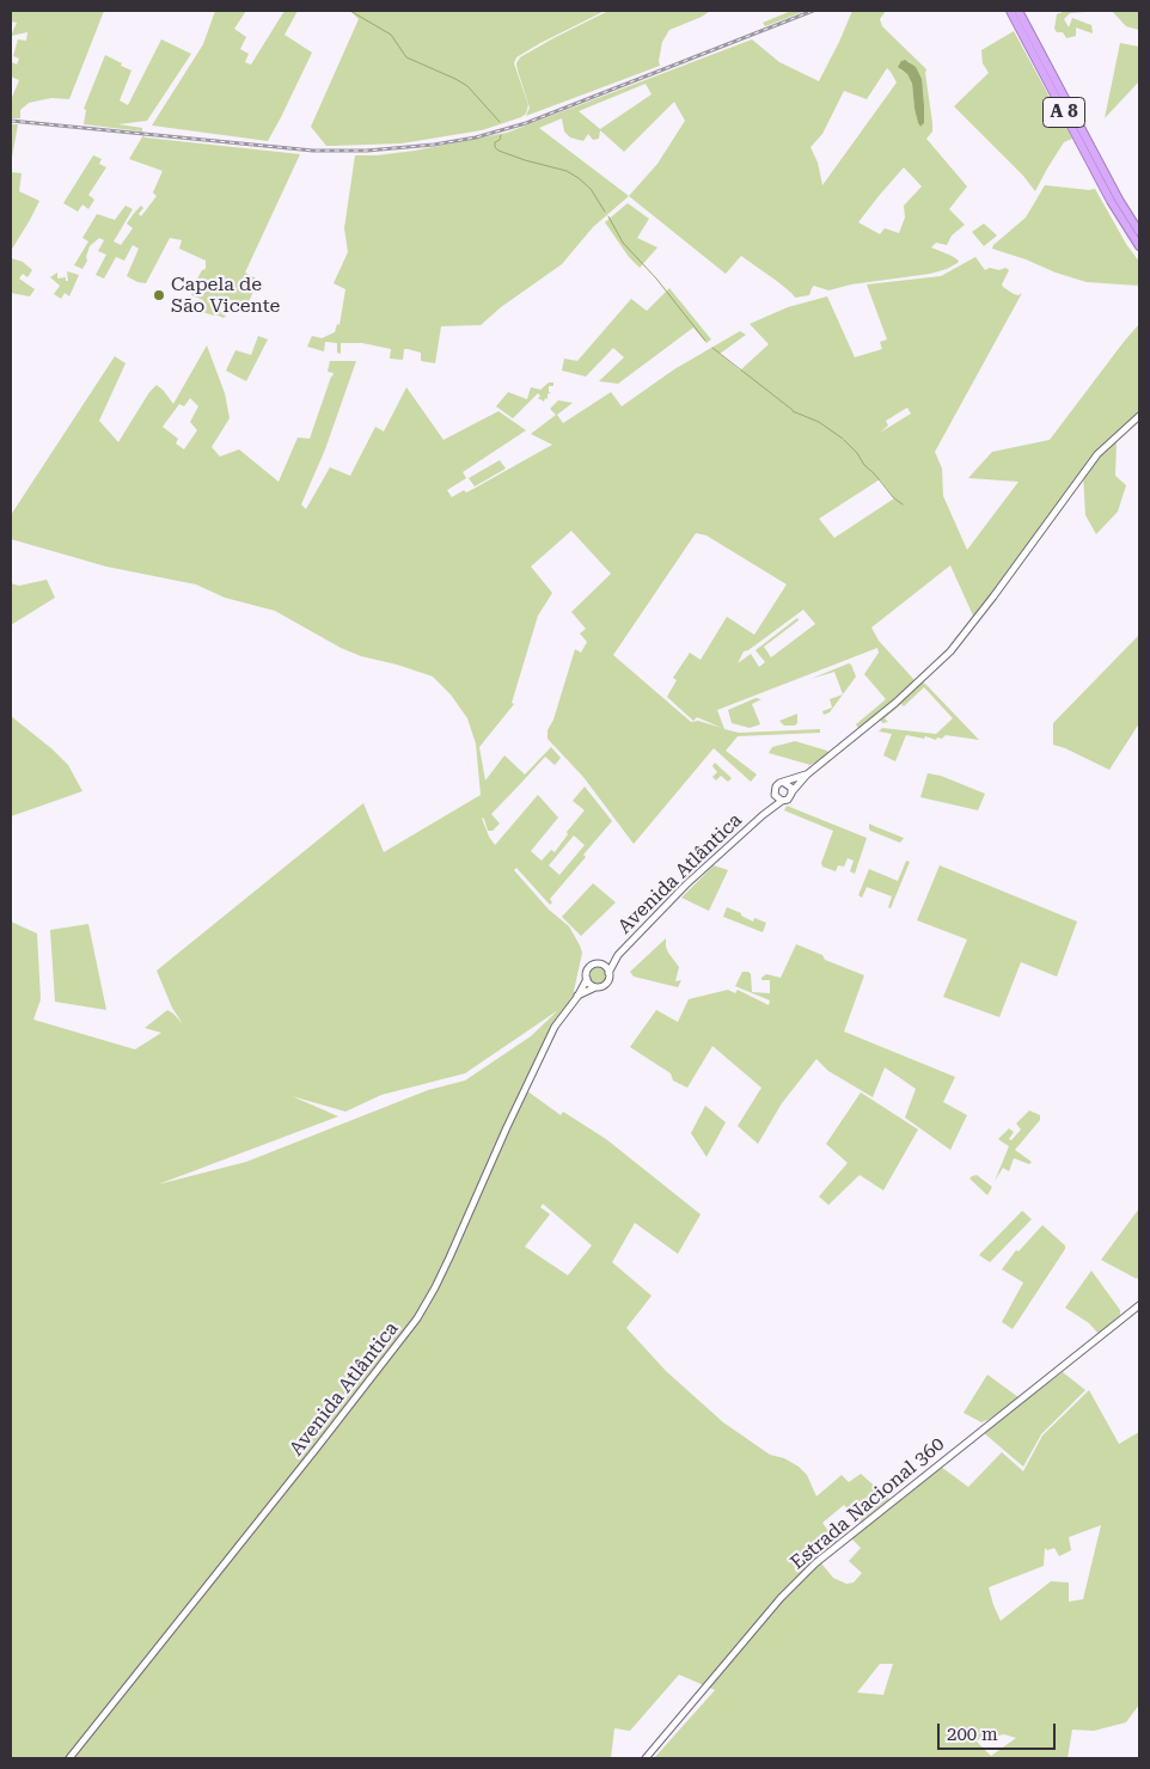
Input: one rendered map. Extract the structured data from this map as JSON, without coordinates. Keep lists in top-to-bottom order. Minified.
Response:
{"streets":{"highway":["A 8"],"main road":["Avenida Atlântica","Estrada Nacional 360"]},"places":["Capela de São Vicente"],"scale_bar":"200 m"}
